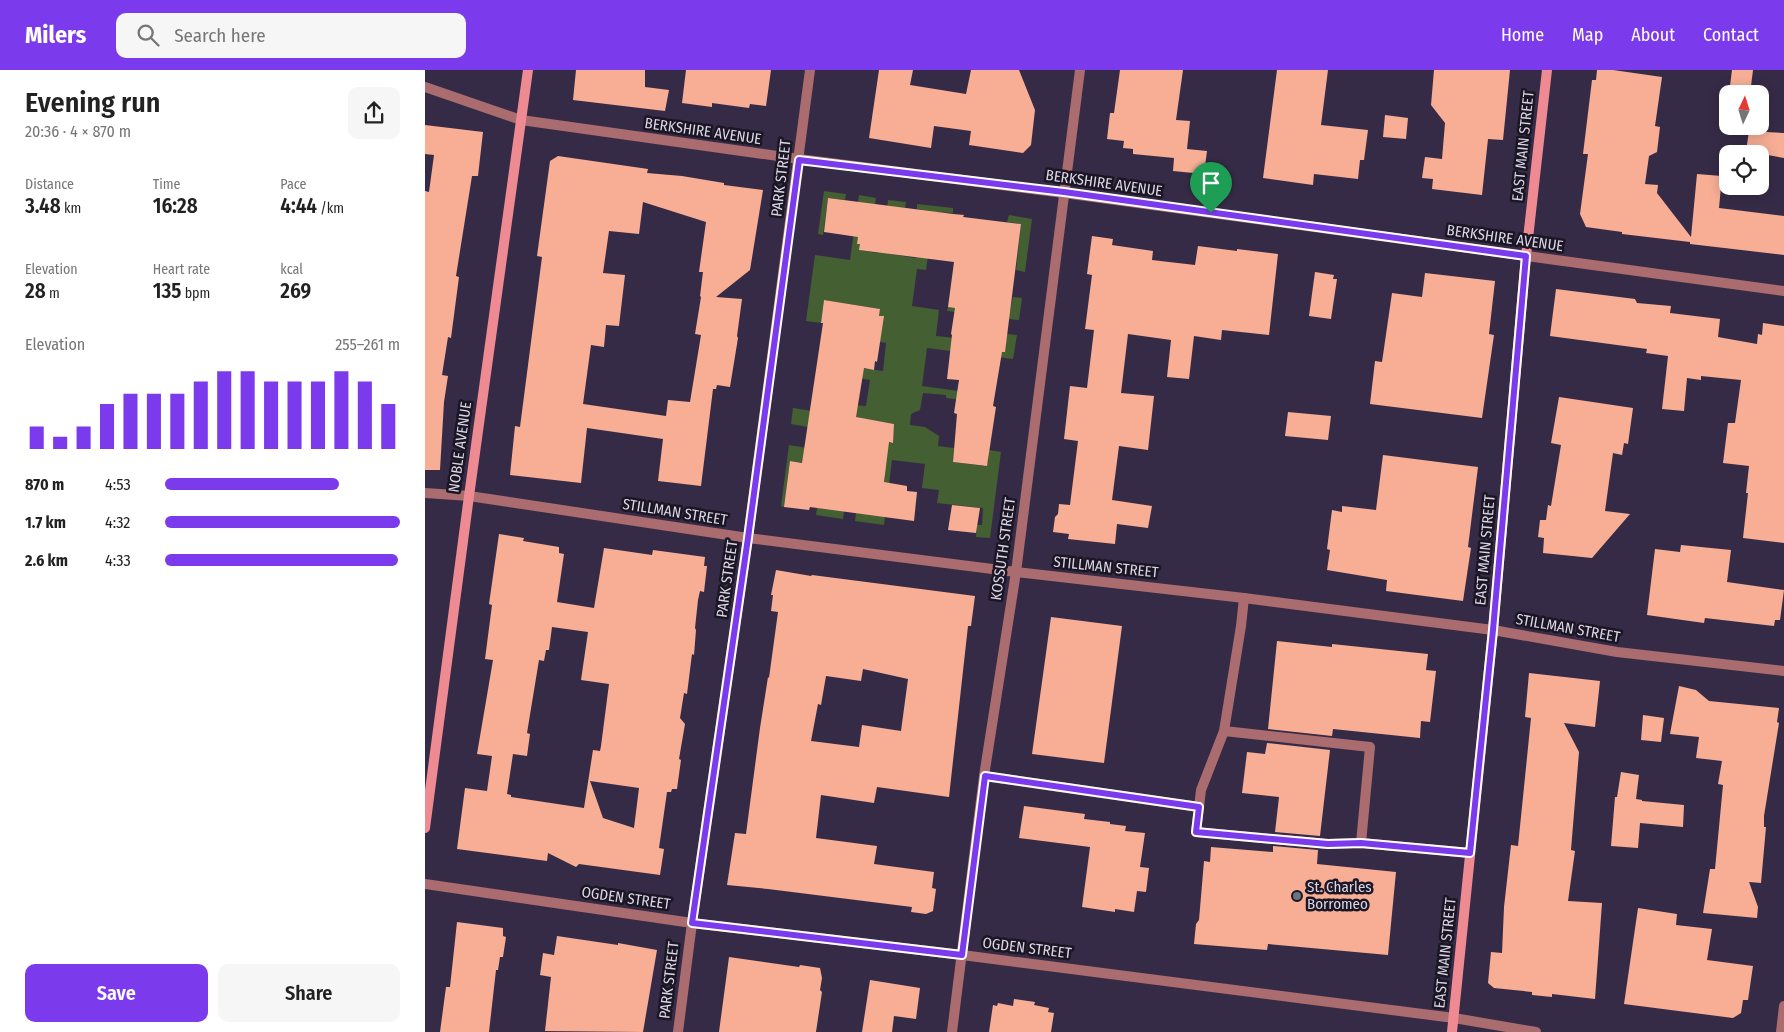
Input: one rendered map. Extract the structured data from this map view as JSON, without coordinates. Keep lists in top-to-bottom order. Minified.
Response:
{"streets":{"main road":["EAST MAIN STREET","NOBLE AVENUE"],"street":["BERKSHIRE AVENUE","PARK STREET","STILLMAN STREET","KOSSUTH STREET","OGDEN STREET"]},"crossings":[["BERKSHIRE AVENUE","EAST MAIN STREET"],["BERKSHIRE AVENUE","PARK STREET"],["BERKSHIRE AVENUE","NOBLE AVENUE"],["BERKSHIRE AVENUE","KOSSUTH STREET"],["EAST MAIN STREET","STILLMAN STREET"],["EAST MAIN STREET","OGDEN STREET"],["PARK STREET","STILLMAN STREET"],["PARK STREET","OGDEN STREET"],["NOBLE AVENUE","STILLMAN STREET"],["STILLMAN STREET","KOSSUTH STREET"],["KOSSUTH STREET","OGDEN STREET"]],"places":["St. Charles Borromeo"],"north":"top","page":{"header":"Milers","search":"Search here","nav":["Home","Map","About","Contact"],"heading":["Evening run","20:36 · 4 × 870 m"],"stats":[["Distance","3.48 km"],["Time","16:28"],["Pace","4:44 /km"],["Elevation","28 m"],["Heart rate","135 bpm"],["kcal","269"]],"chart":["Elevation","255–261 m"],"list":[{"name":"870 m","note":"4:53"},{"name":"1.7 km","note":"4:32"},{"name":"2.6 km","note":"4:33"}],"buttons":["Save","Share"]}}
